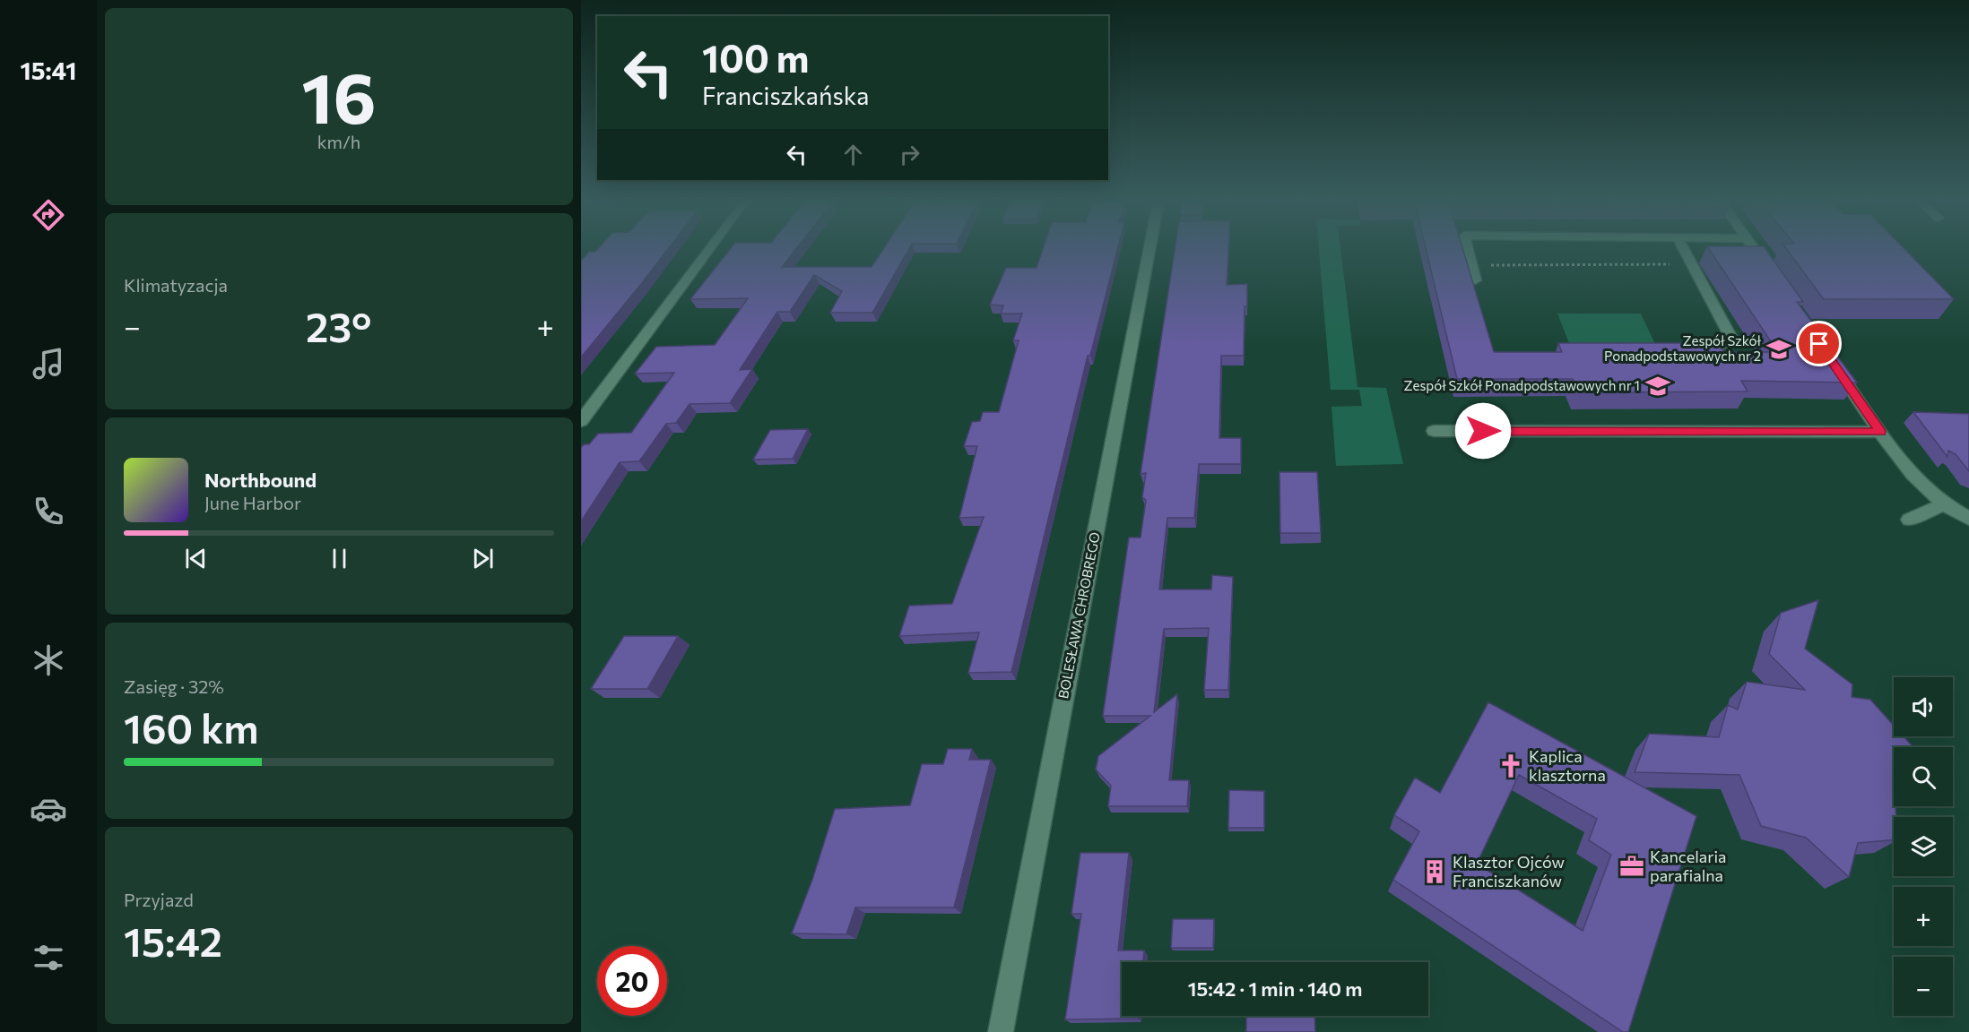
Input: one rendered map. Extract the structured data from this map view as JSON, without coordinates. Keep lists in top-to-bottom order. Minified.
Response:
{"streets":{"street":["BOLESŁAWA CHROBREGO"]},"places":{"school or university":["Zespół Szkół Ponadpodstawowych nr 2","Zespół Szkół Ponadpodstawowych nr 1"],"church":["Kaplica klasztorna"],"office":["Kancelaria parafialna"],"building":["Klasztor Ojców Franciszkanów"]},"page":{"tabs":"15:41","tile":[["16","km/h"],"Klimatyzacja",["Zasięg · 32%","160 km"],["Przyjazd","15:42"]],"turn":["100 m","Franciszkańska"],"heat":["−","23°","+"],"song":["Northbound","June Harbor"],"map_buttons":["+","−"],"limit":"20","trip":"15:42 · 1 min · 140 m"}}
